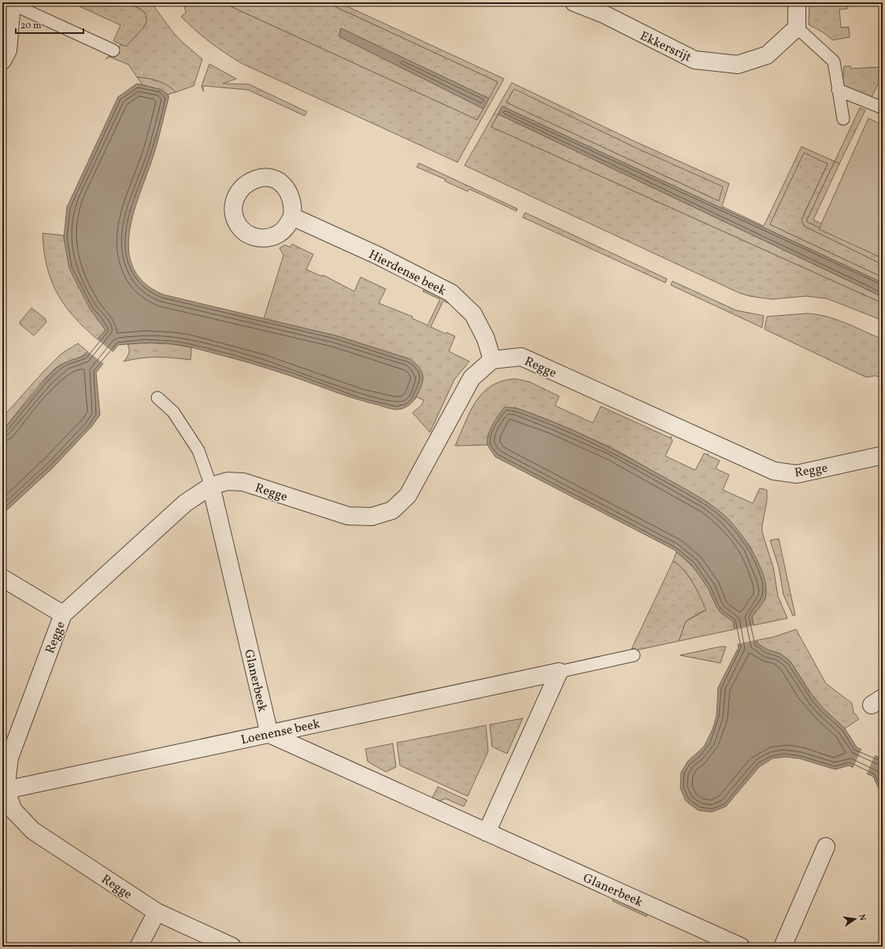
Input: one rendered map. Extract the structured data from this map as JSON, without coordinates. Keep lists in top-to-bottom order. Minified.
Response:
{"streets":{"street":["Ekkersrijt","Hierdense beek","Regge","Glanerbeek","Loenense beek"]},"crossings":[["Hierdense beek","Regge"],["Regge","Glanerbeek"],["Regge","Loenense beek"],["Glanerbeek","Loenense beek"]],"scale_bar":"20 m","north":"right"}
